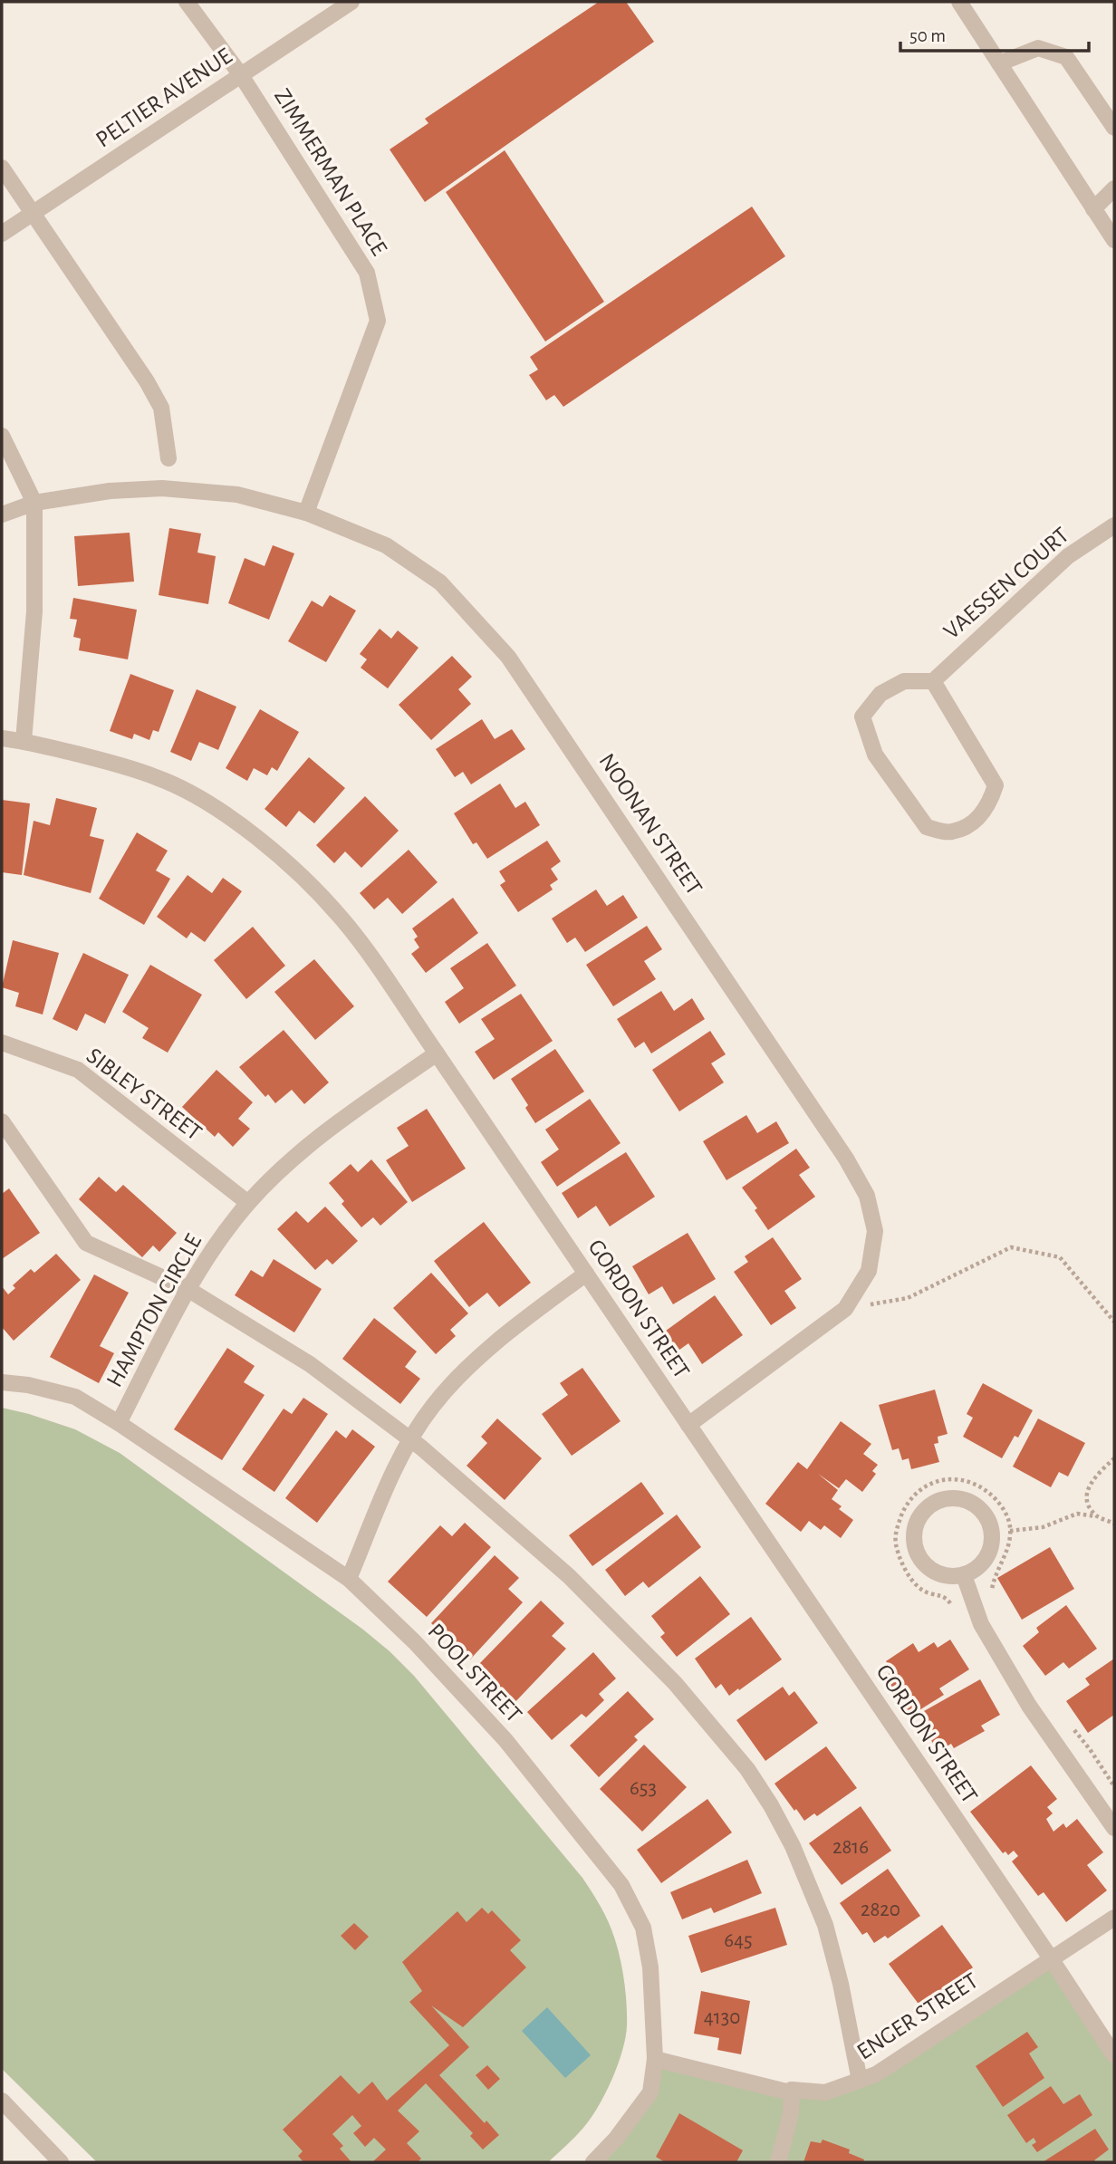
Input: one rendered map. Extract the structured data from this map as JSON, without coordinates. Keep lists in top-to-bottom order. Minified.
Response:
{"streets":{"street":["PELTIER AVENUE","ZIMMERMAN PLACE","VAESSEN COURT","NOONAN STREET","SIBLEY STREET","GORDON STREET","HAMPTON CIRCLE","POOL STREET","ENGER STREET"]},"crossings":[["PELTIER AVENUE","ZIMMERMAN PLACE"],["ZIMMERMAN PLACE","NOONAN STREET"],["NOONAN STREET","GORDON STREET"],["SIBLEY STREET","HAMPTON CIRCLE"],["GORDON STREET","HAMPTON CIRCLE"],["GORDON STREET","ENGER STREET"],["HAMPTON CIRCLE","POOL STREET"],["POOL STREET","ENGER STREET"]],"house_numbers":["653","2816","2820","645","4130"],"scale_bar":"50 m"}
